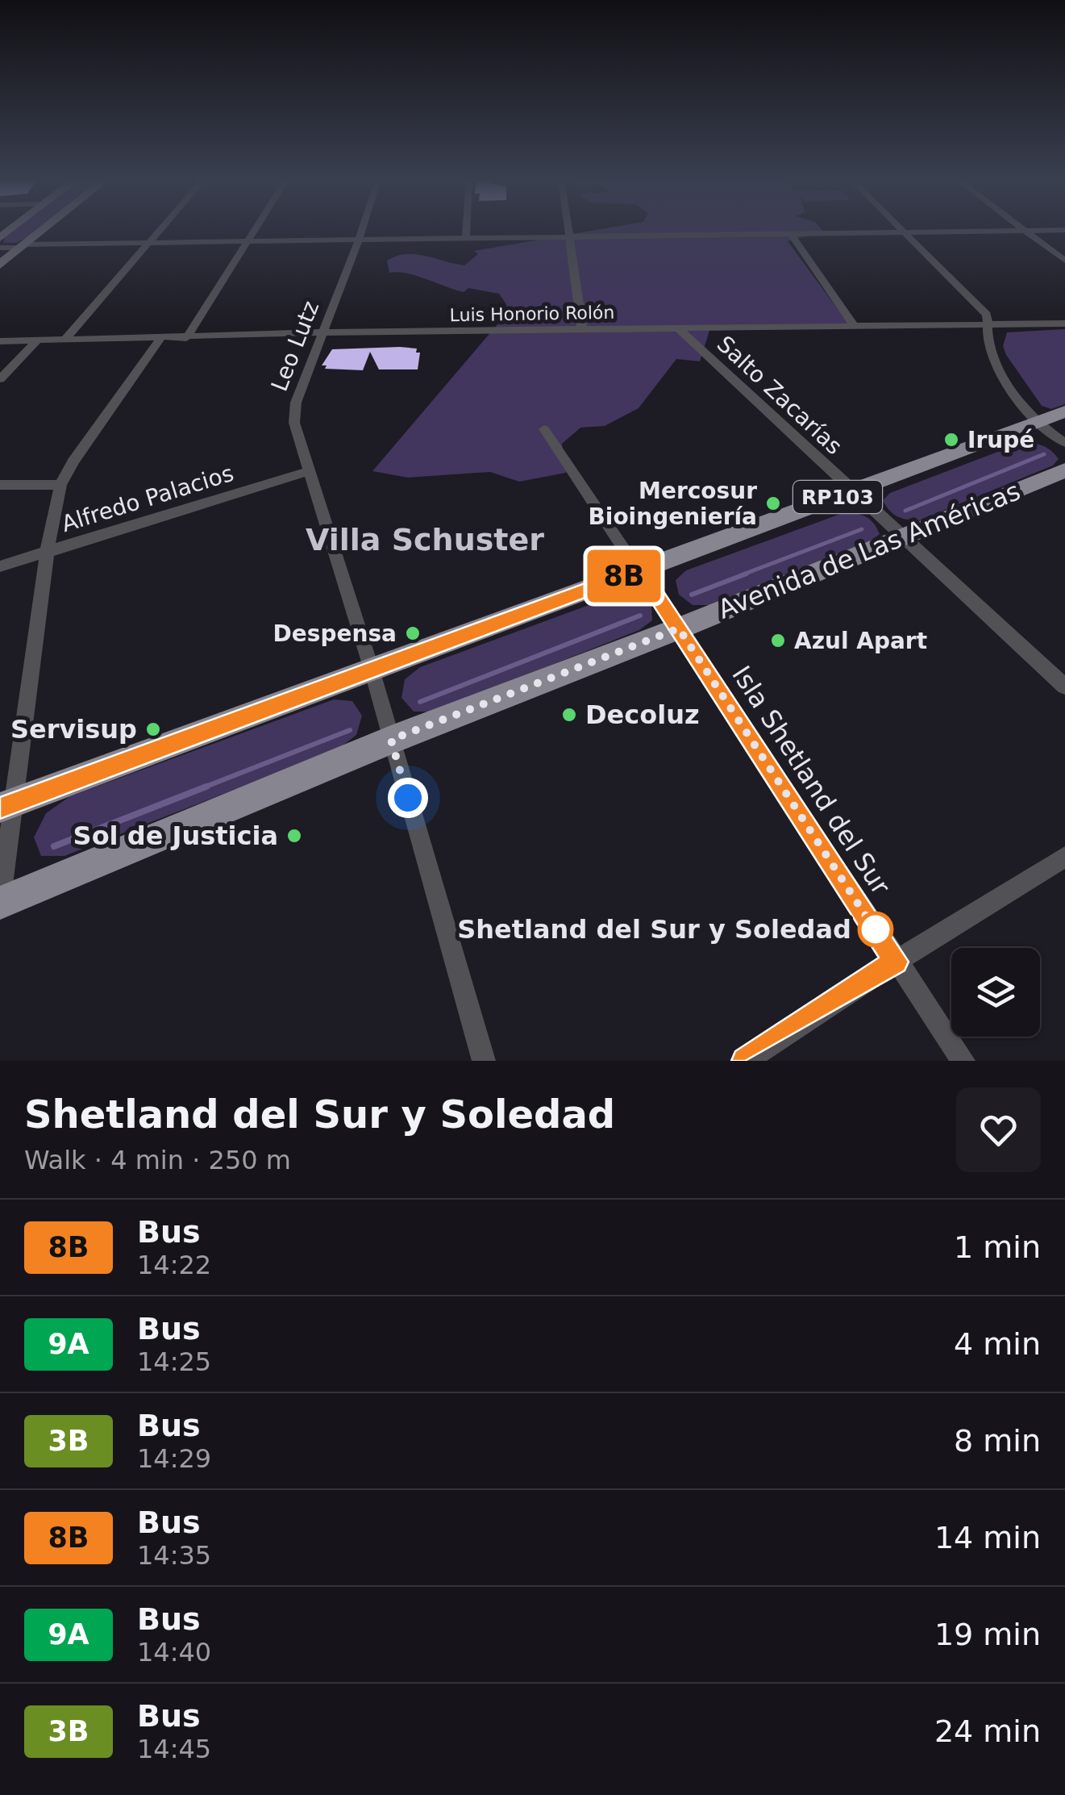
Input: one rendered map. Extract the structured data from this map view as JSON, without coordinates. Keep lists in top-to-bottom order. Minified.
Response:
{"streets":{"main road":["RP103","Avenida de Las Américas"],"street":["Luis Honorio Rolón","Leo Lutz","Salto Zacarías","Alfredo Palacios","Isla Shetland del Sur"]},"crossings":[["Luis Honorio Rolón","Leo Lutz"],["Luis Honorio Rolón","Salto Zacarías"],["Leo Lutz","RP103"],["Leo Lutz","Alfredo Palacios"],["Leo Lutz","Avenida de Las Américas"],["Salto Zacarías","RP103"],["Salto Zacarías","Avenida de Las Américas"],["RP103","Isla Shetland del Sur"],["Avenida de Las Américas","Isla Shetland del Sur"]],"districts":["Villa Schuster"],"places":["Irupé","Mercosur Bioingeniería","Despensa","Azul Apart","Decoluz","Servisup","Sol de Justicia","Shetland del Sur y Soledad"],"lines":["bus line 8B"],"page":{"on_map":"8B","heading":["Shetland del Sur y Soledad","Walk · 4 min · 250 m"],"list":[{"mark":"8B","name":"Bus","note":"14:22","value":"1 min"},{"mark":"9A","name":"Bus","note":"14:25","value":"4 min"},{"mark":"3B","name":"Bus","note":"14:29","value":"8 min"},{"mark":"8B","name":"Bus","note":"14:35","value":"14 min"},{"mark":"9A","name":"Bus","note":"14:40","value":"19 min"},{"mark":"3B","name":"Bus","note":"14:45","value":"24 min"}]}}
